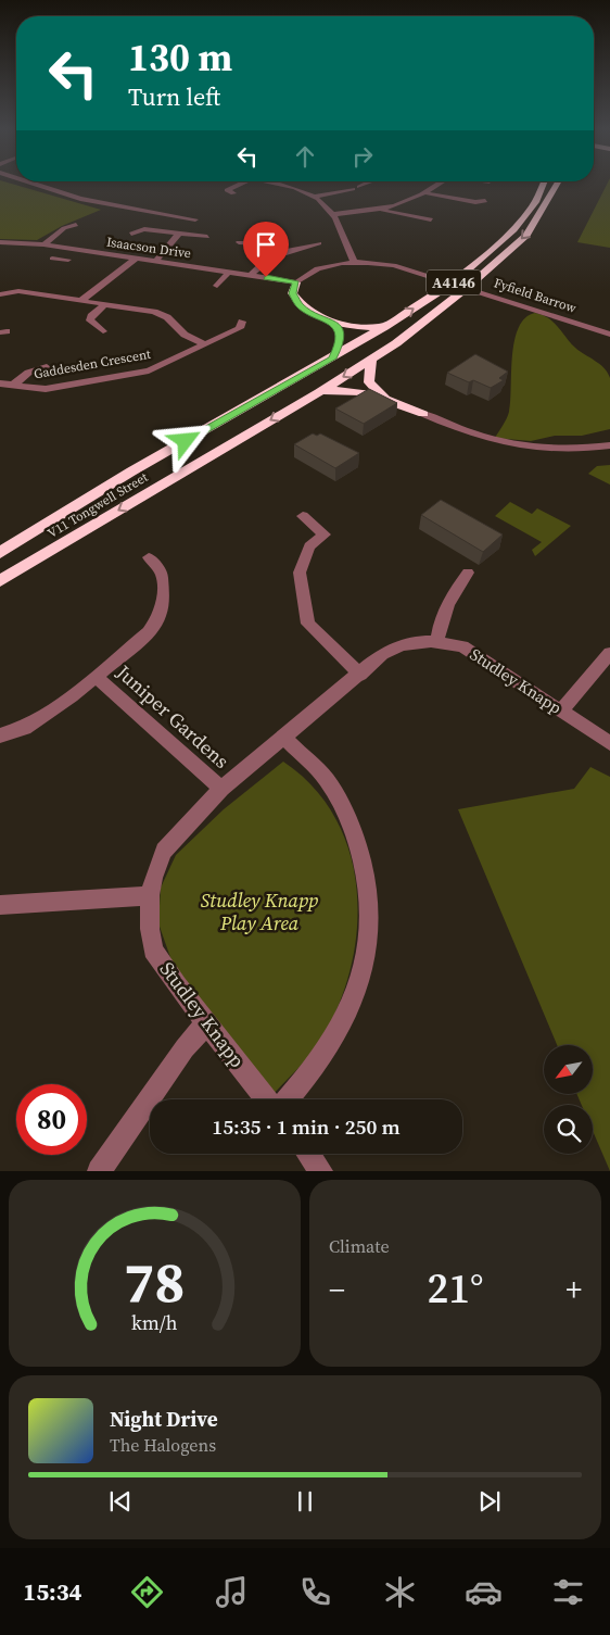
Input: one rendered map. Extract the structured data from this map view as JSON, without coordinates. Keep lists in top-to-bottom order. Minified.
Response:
{"streets":{"highway":["A4146","V11 Tongwell Street"],"street":["Isaacson Drive","Fyfield Barrow","Gaddesden Crescent","Studley Knapp","Juniper Gardens"]},"crossings":[["Isaacson Drive","Fyfield Barrow"],["Studley Knapp","Juniper Gardens"]],"parks":["Studley Knapp Play Area"],"north":"bottom left","page":{"turn":["130 m","Turn left"],"limit":"80","trip":"15:35 · 1 min · 250 m","tile":"Climate","heat":["−","21°","+"],"song":["Night Drive","The Halogens"],"tabs":"15:34","gauge":["78","km/h"]}}
